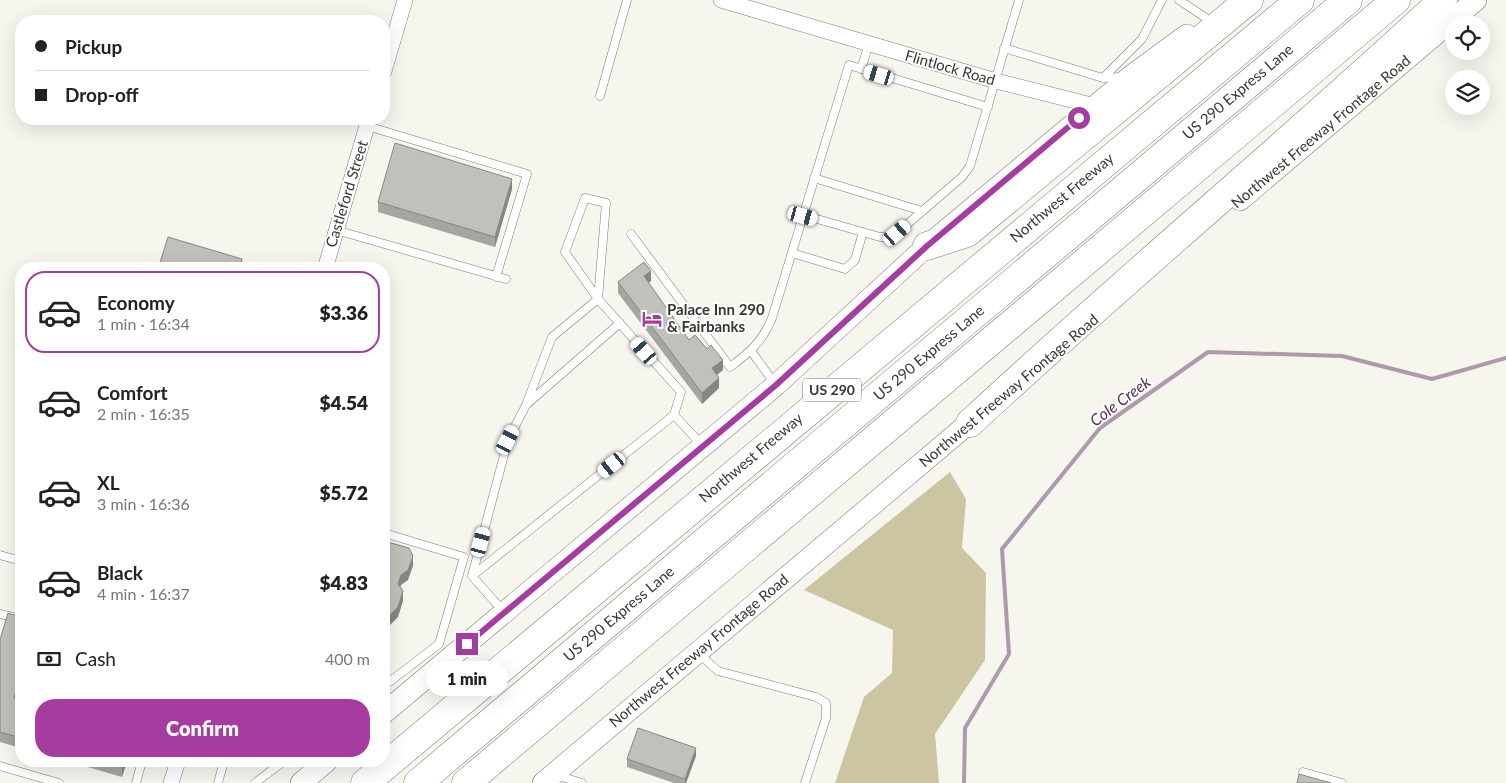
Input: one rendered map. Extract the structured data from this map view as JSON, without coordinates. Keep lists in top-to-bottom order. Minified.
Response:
{"streets":{"highway":["US 290 Express Lane","Northwest Freeway","US 290"],"main road":["Northwest Freeway Frontage Road"],"street":["Flintlock Road","Castleford Street"]},"water":["Cole Creek"],"places":{"hotel":["Palace Inn 290 & Fairbanks"]},"page":{"banner":["Pickup","Drop-off"],"list":[{"name":"Economy","note":"1 min · 16:34","value":"$3.36"},{"name":"Comfort","note":"2 min · 16:35","value":"$4.54"},{"name":"XL","note":"3 min · 16:36","value":"$5.72"},{"name":"Black","note":"4 min · 16:37","value":"$4.83"}],"pay":["Cash","400 m"],"bubble":"1 min","buttons":"Confirm"}}
